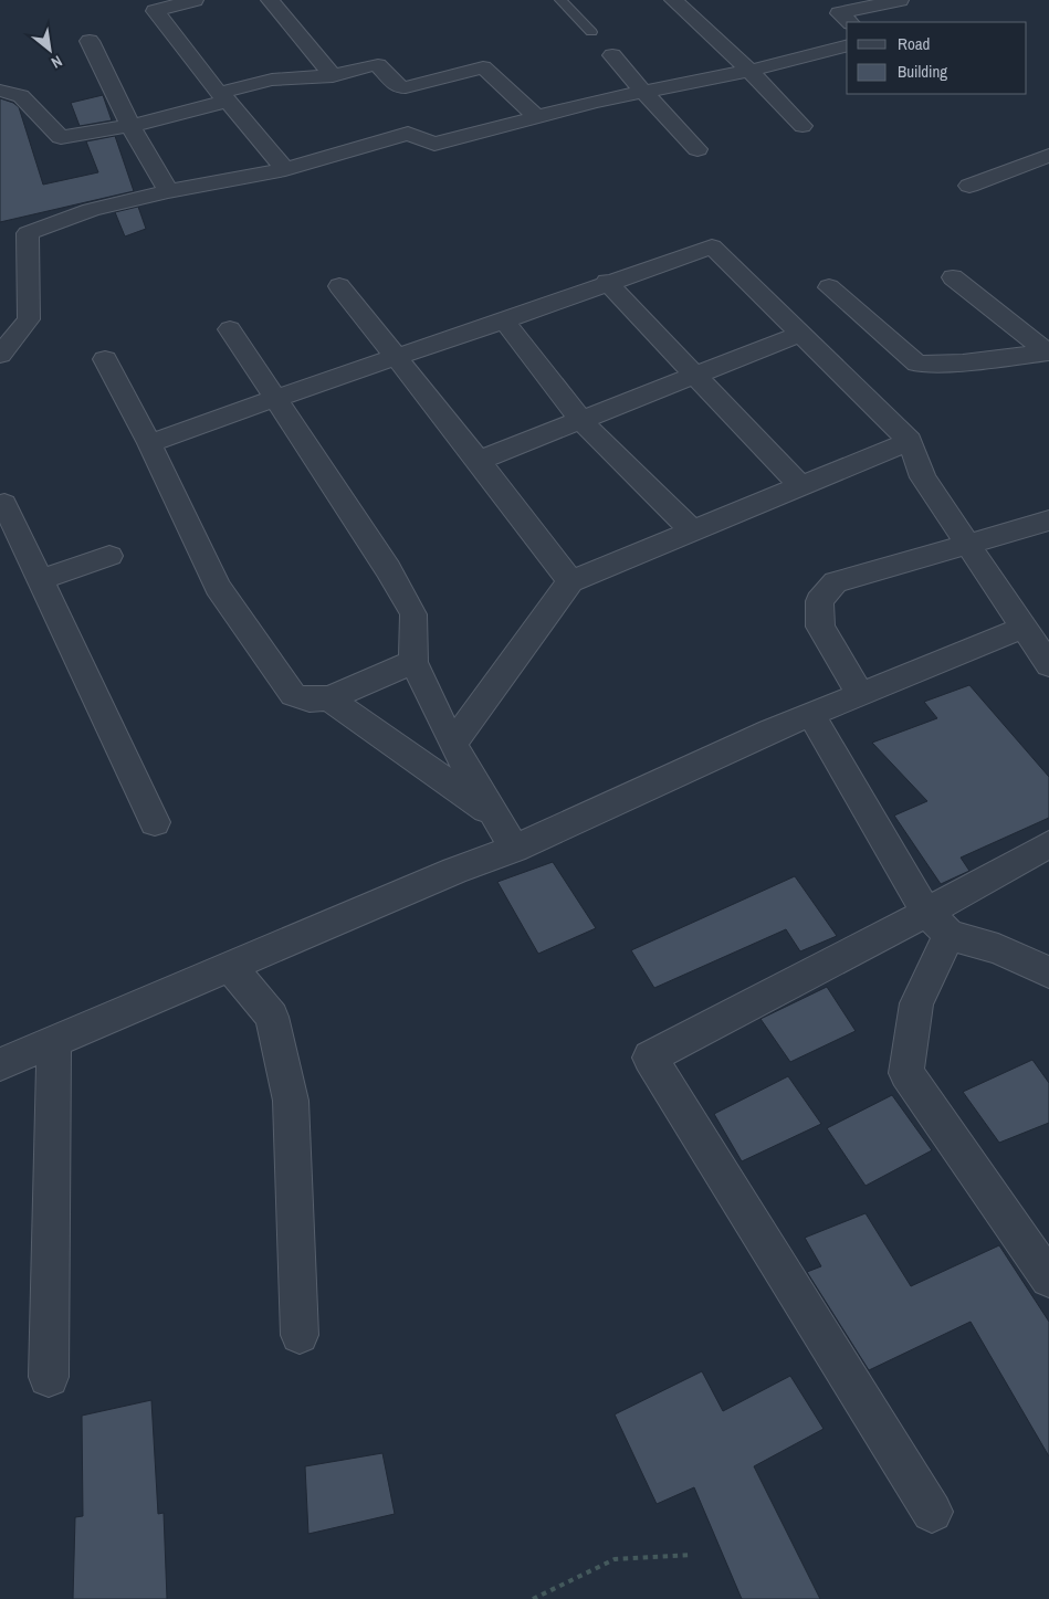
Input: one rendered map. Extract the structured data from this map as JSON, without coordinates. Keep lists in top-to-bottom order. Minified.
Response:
{"legend":["Road","Building"],"north":"bottom right"}
